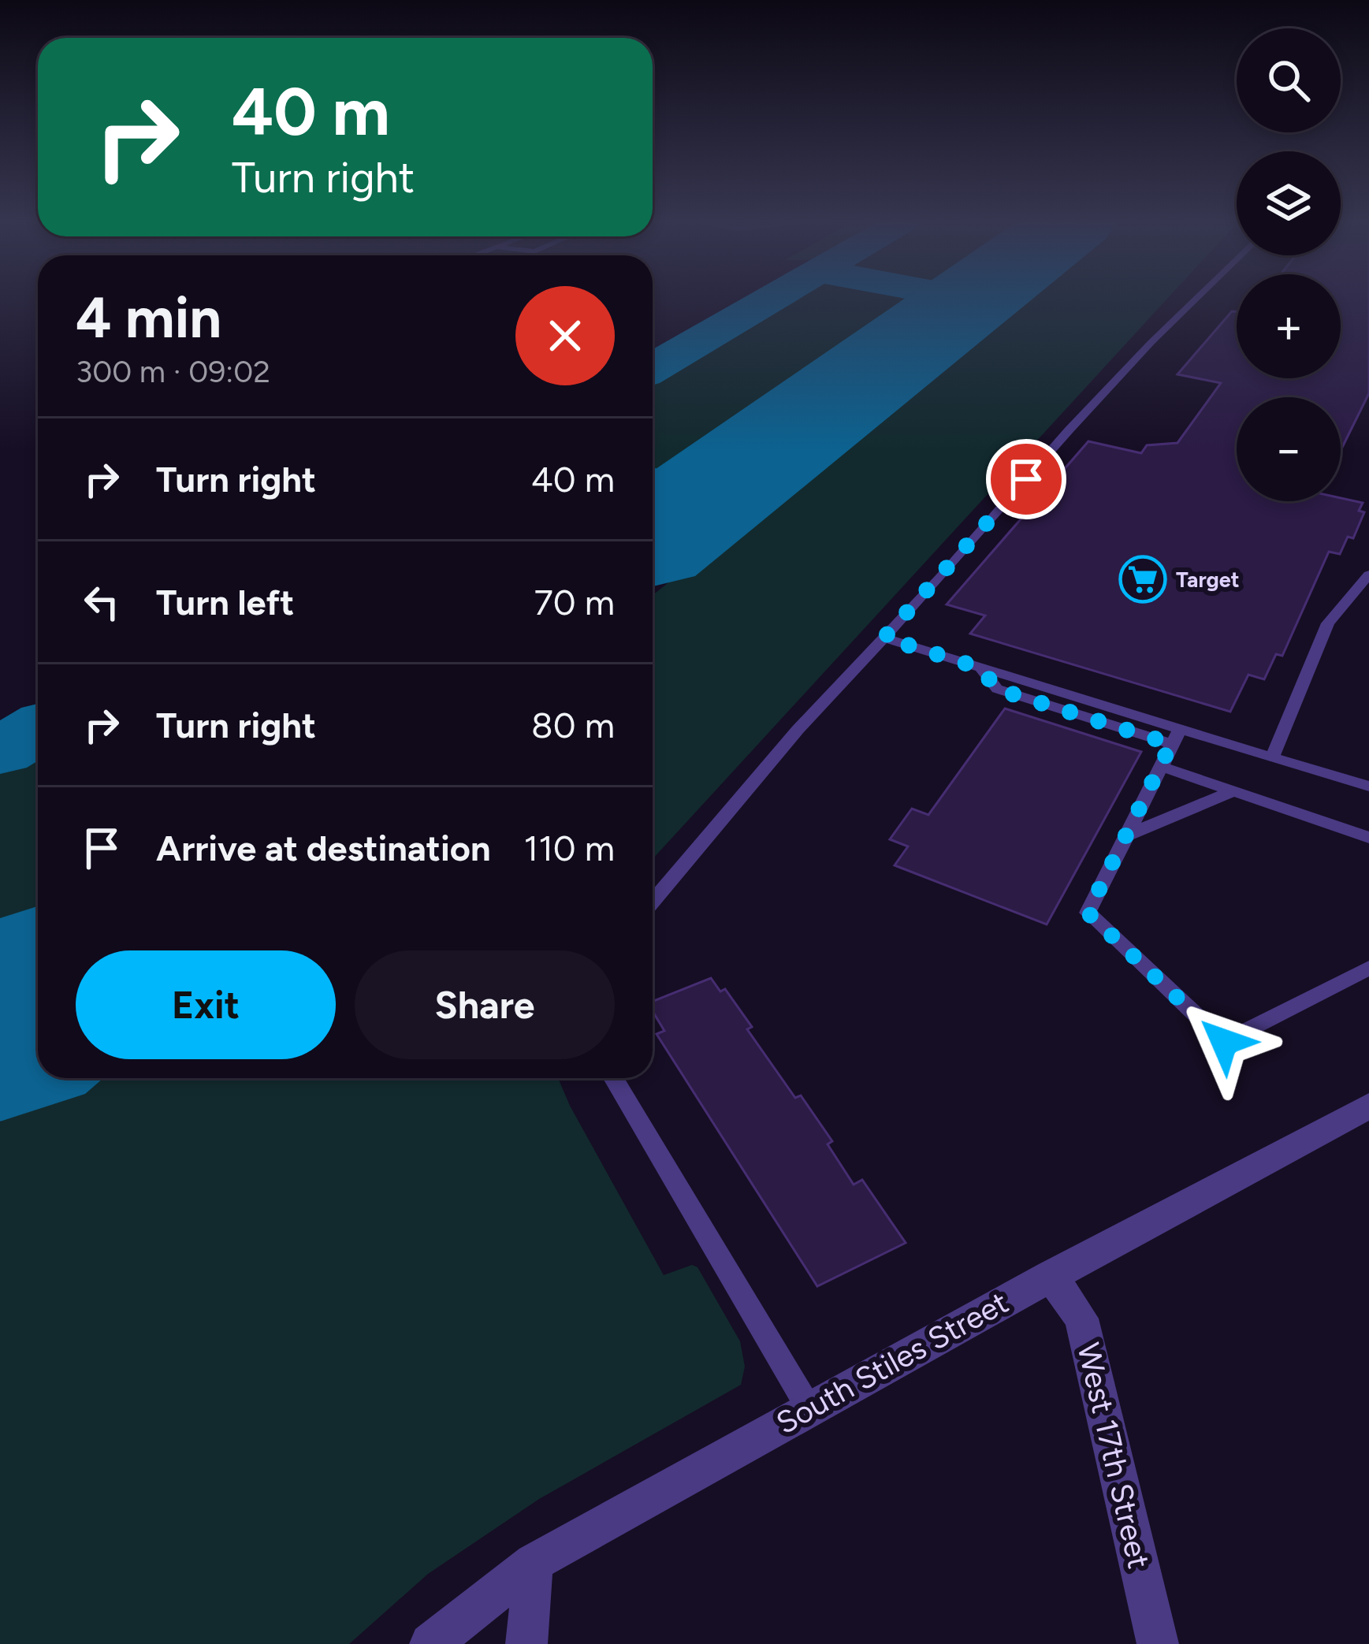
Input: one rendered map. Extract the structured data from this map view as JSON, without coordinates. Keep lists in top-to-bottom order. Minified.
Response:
{"streets":{"street":["South Stiles Street","West 17th Street"]},"crossings":[["South Stiles Street","West 17th Street"]],"places":{"supermarket":["Target"]},"page":{"map_buttons":["+","−"],"turn":["40 m","Turn right"],"heading":["4 min","300 m · 09:02"],"list":[{"name":"Turn right","value":"40 m"},{"name":"Turn left","value":"70 m"},{"name":"Turn right","value":"80 m"},{"name":"Arrive at destination","value":"110 m"}],"buttons":["Exit","Share"]}}
